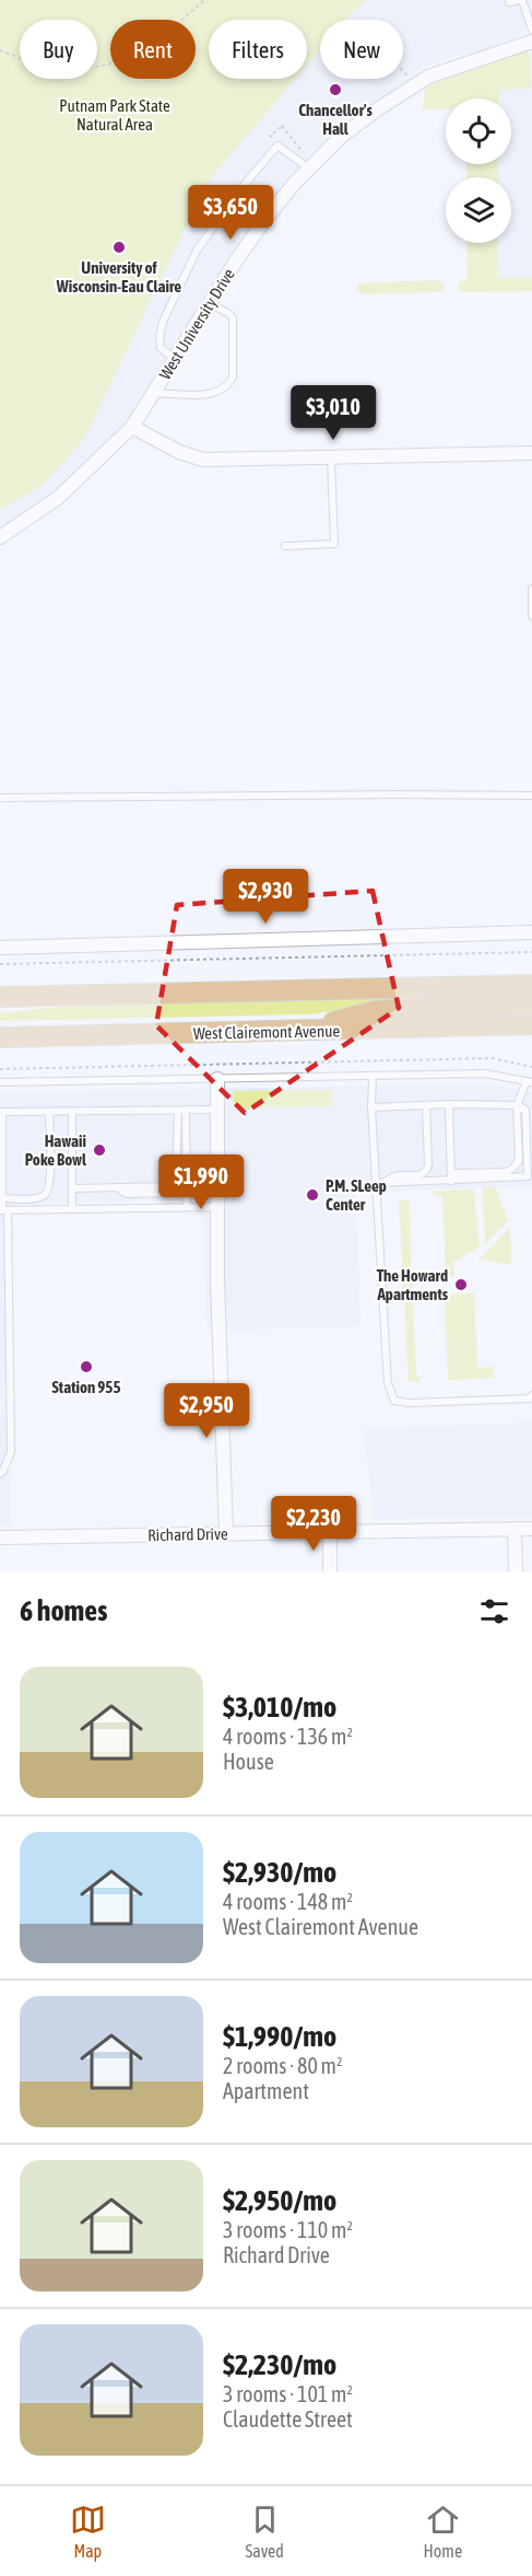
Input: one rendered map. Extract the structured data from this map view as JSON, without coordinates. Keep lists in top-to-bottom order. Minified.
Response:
{"streets":{"main road":["West Clairemont Avenue"],"street":["West University Drive","Richard Drive"]},"parks":["Putnam Park State Natural Area"],"places":["Chancellor's Hall","University of Wisconsin-Eau Claire","Hawaii Poke Bowl","P.M. SLeep Center","The Howard Apartments","Station 955"],"page":{"chip":["Buy","Rent","Filters","New"],"price":["$3,650","$3,010","$2,930","$1,990","$2,950","$2,230"],"heading":"6 homes","list":[{"name":"$3,010/mo","note":"4 rooms · 136 m² · House"},{"name":"$2,930/mo","note":"4 rooms · 148 m² · West Clairemont Avenue"},{"name":"$1,990/mo","note":"2 rooms · 80 m² · Apartment"},{"name":"$2,950/mo","note":"3 rooms · 110 m² · Richard Drive"},{"name":"$2,230/mo","note":"3 rooms · 101 m² · Claudette Street"}],"tabs":["Map","Saved","Home"]}}
